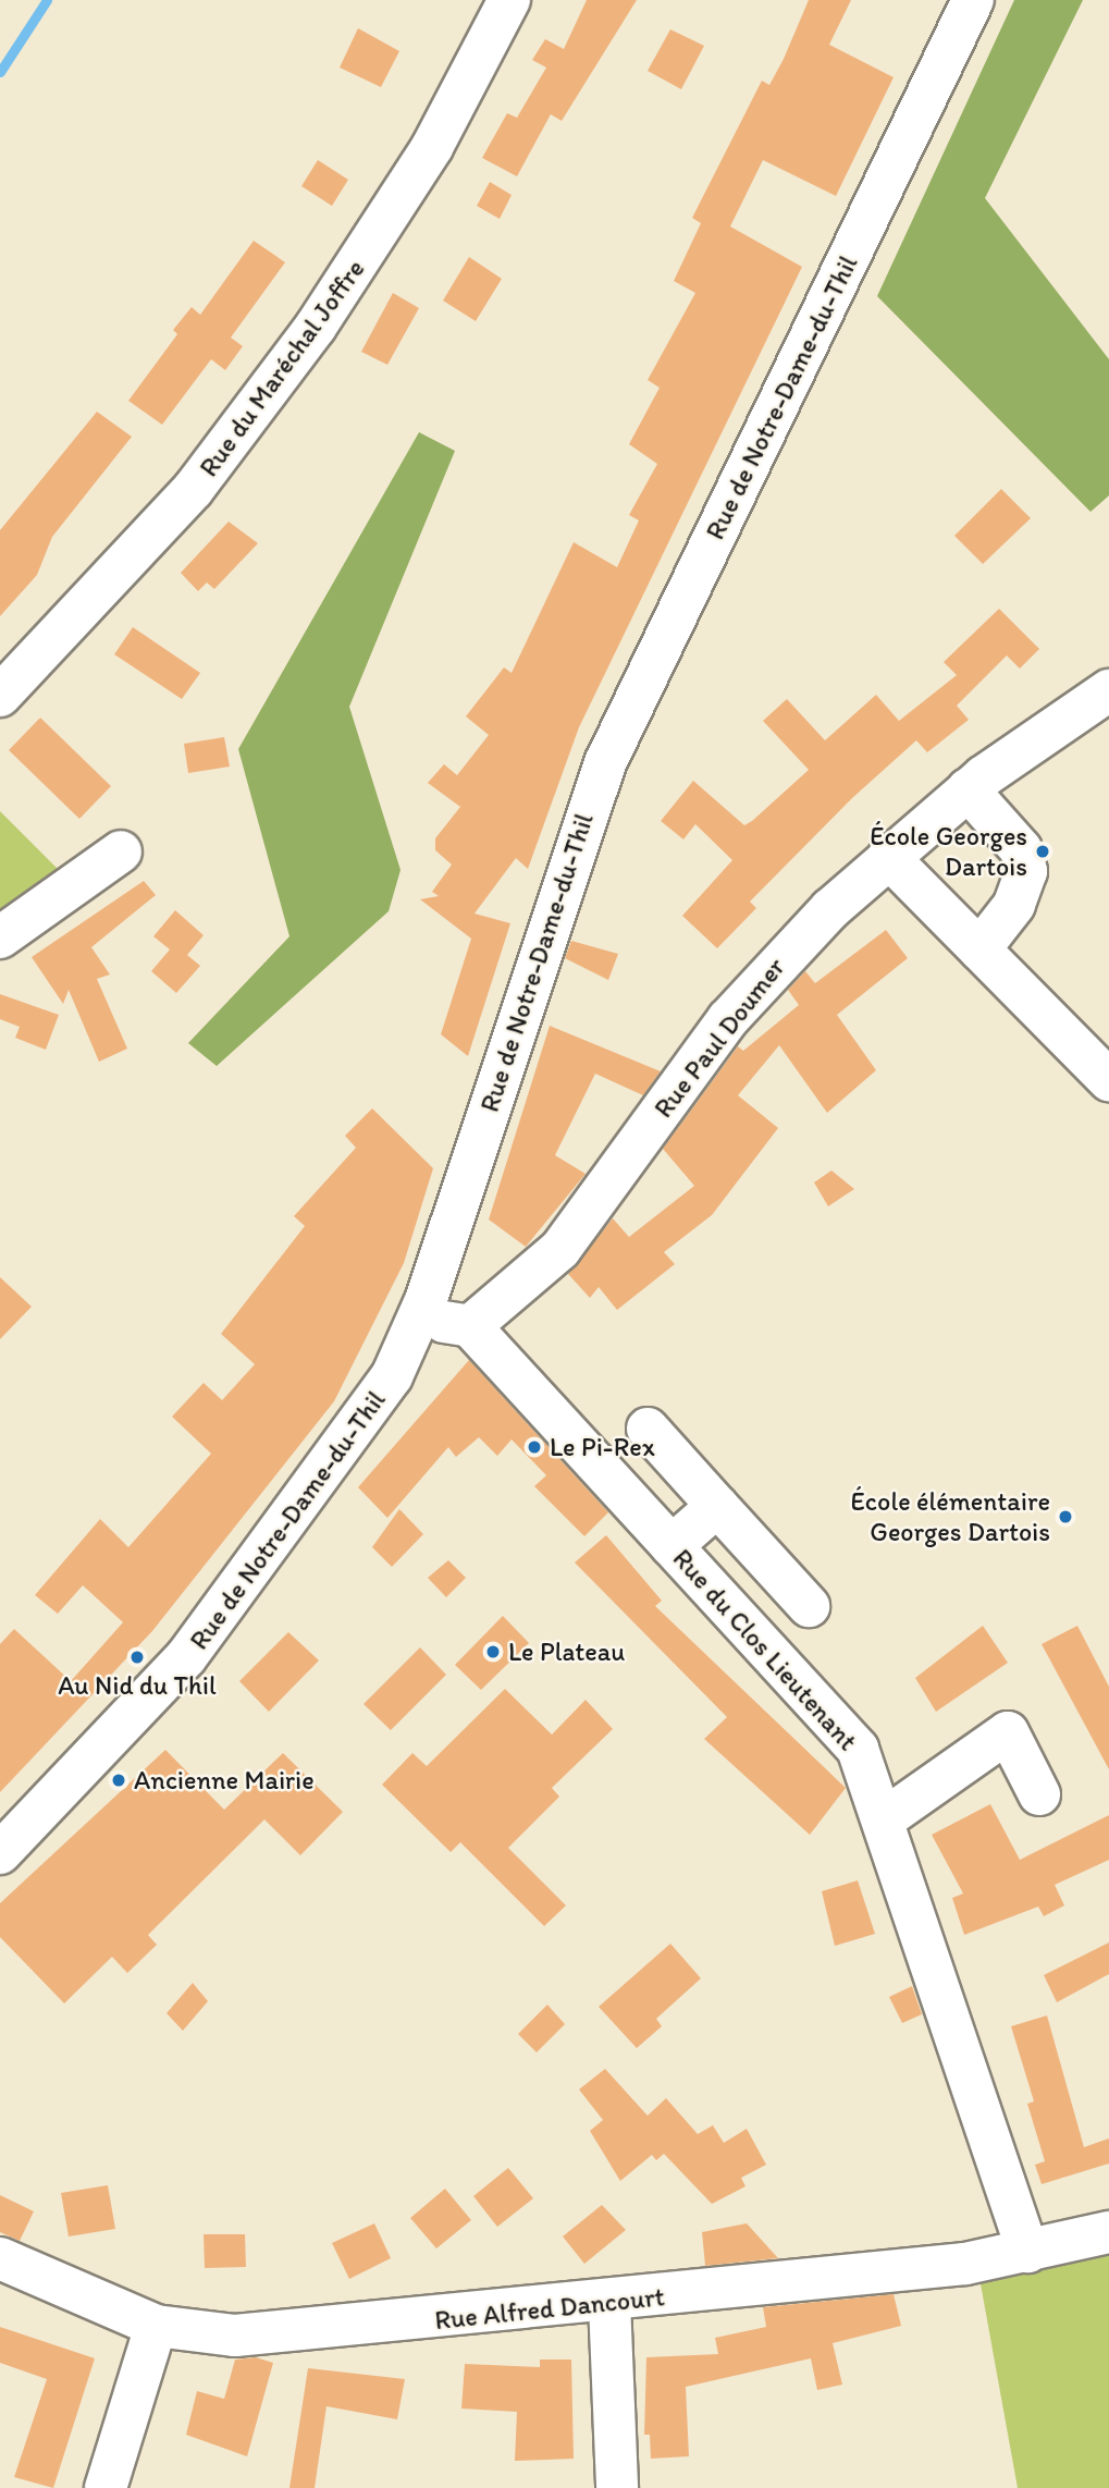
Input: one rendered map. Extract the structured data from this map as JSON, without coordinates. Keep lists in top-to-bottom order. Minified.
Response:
{"streets":{"street":["Rue du Maréchal Joffre","Rue de Notre-Dame-du-Thil","Rue Paul Doumer","Rue du Clos Lieutenant","Rue Alfred Dancourt"]},"crossings":[["Rue Paul Doumer","Rue du Clos Lieutenant"],["Rue du Clos Lieutenant","Rue Alfred Dancourt"]],"places":["École Georges Dartois","Le Pi-Rex","École élémentaire Georges Dartois","Le Plateau","Au Nid du Thil","Ancienne Mairie"]}
